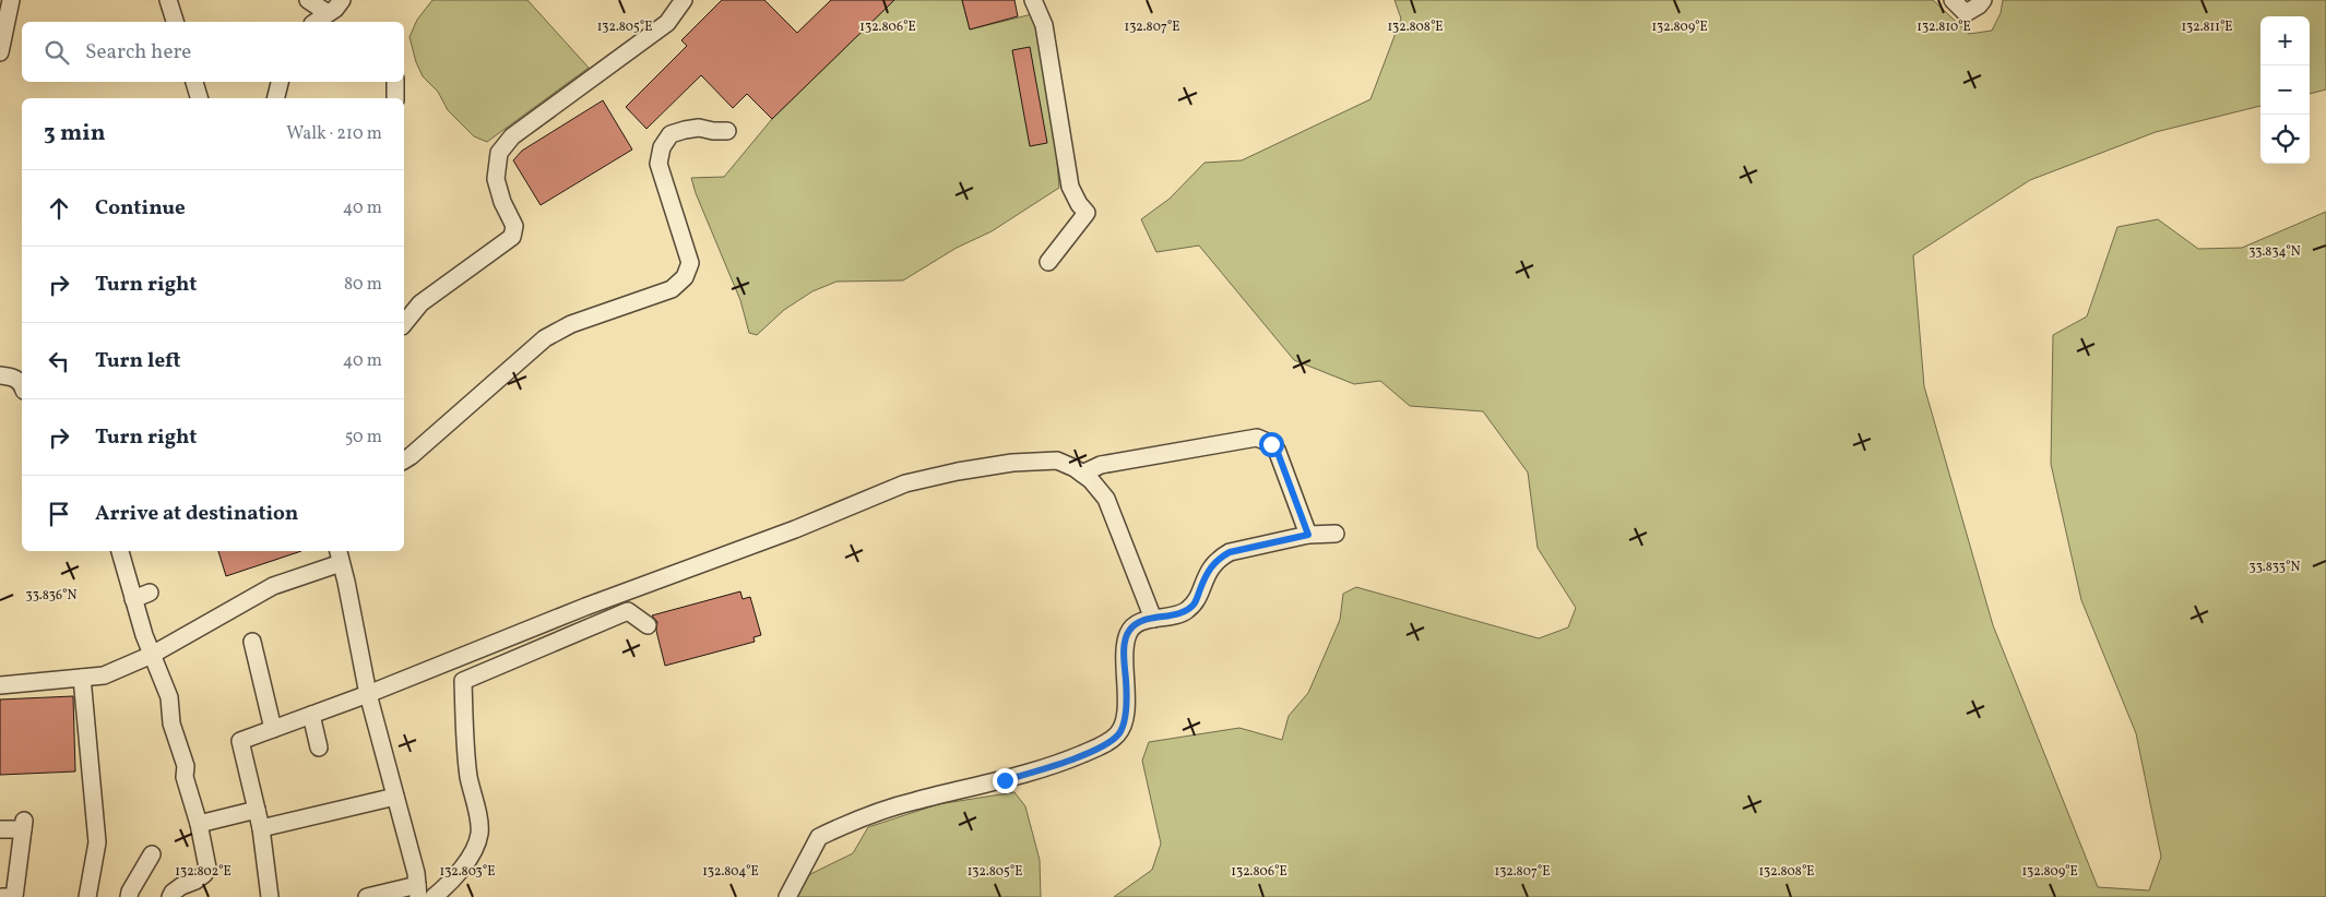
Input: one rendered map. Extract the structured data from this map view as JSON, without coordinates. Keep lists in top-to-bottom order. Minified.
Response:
{"page":{"map_buttons":["+","−"],"search":"Search here","heading":["3 min","Walk · 210 m"],"list":[["Continue","40 m"],["Turn right","80 m"],["Turn left","40 m"],["Turn right","50 m"],"Arrive at destination"]},"coordinates":["132.805°E","132.806°E","132.807°E","132.808°E","132.809°E","132.810°E","132.811°E","33.834°N","33.833°N","33.836°N","132.802°E","132.803°E","132.804°E"]}
